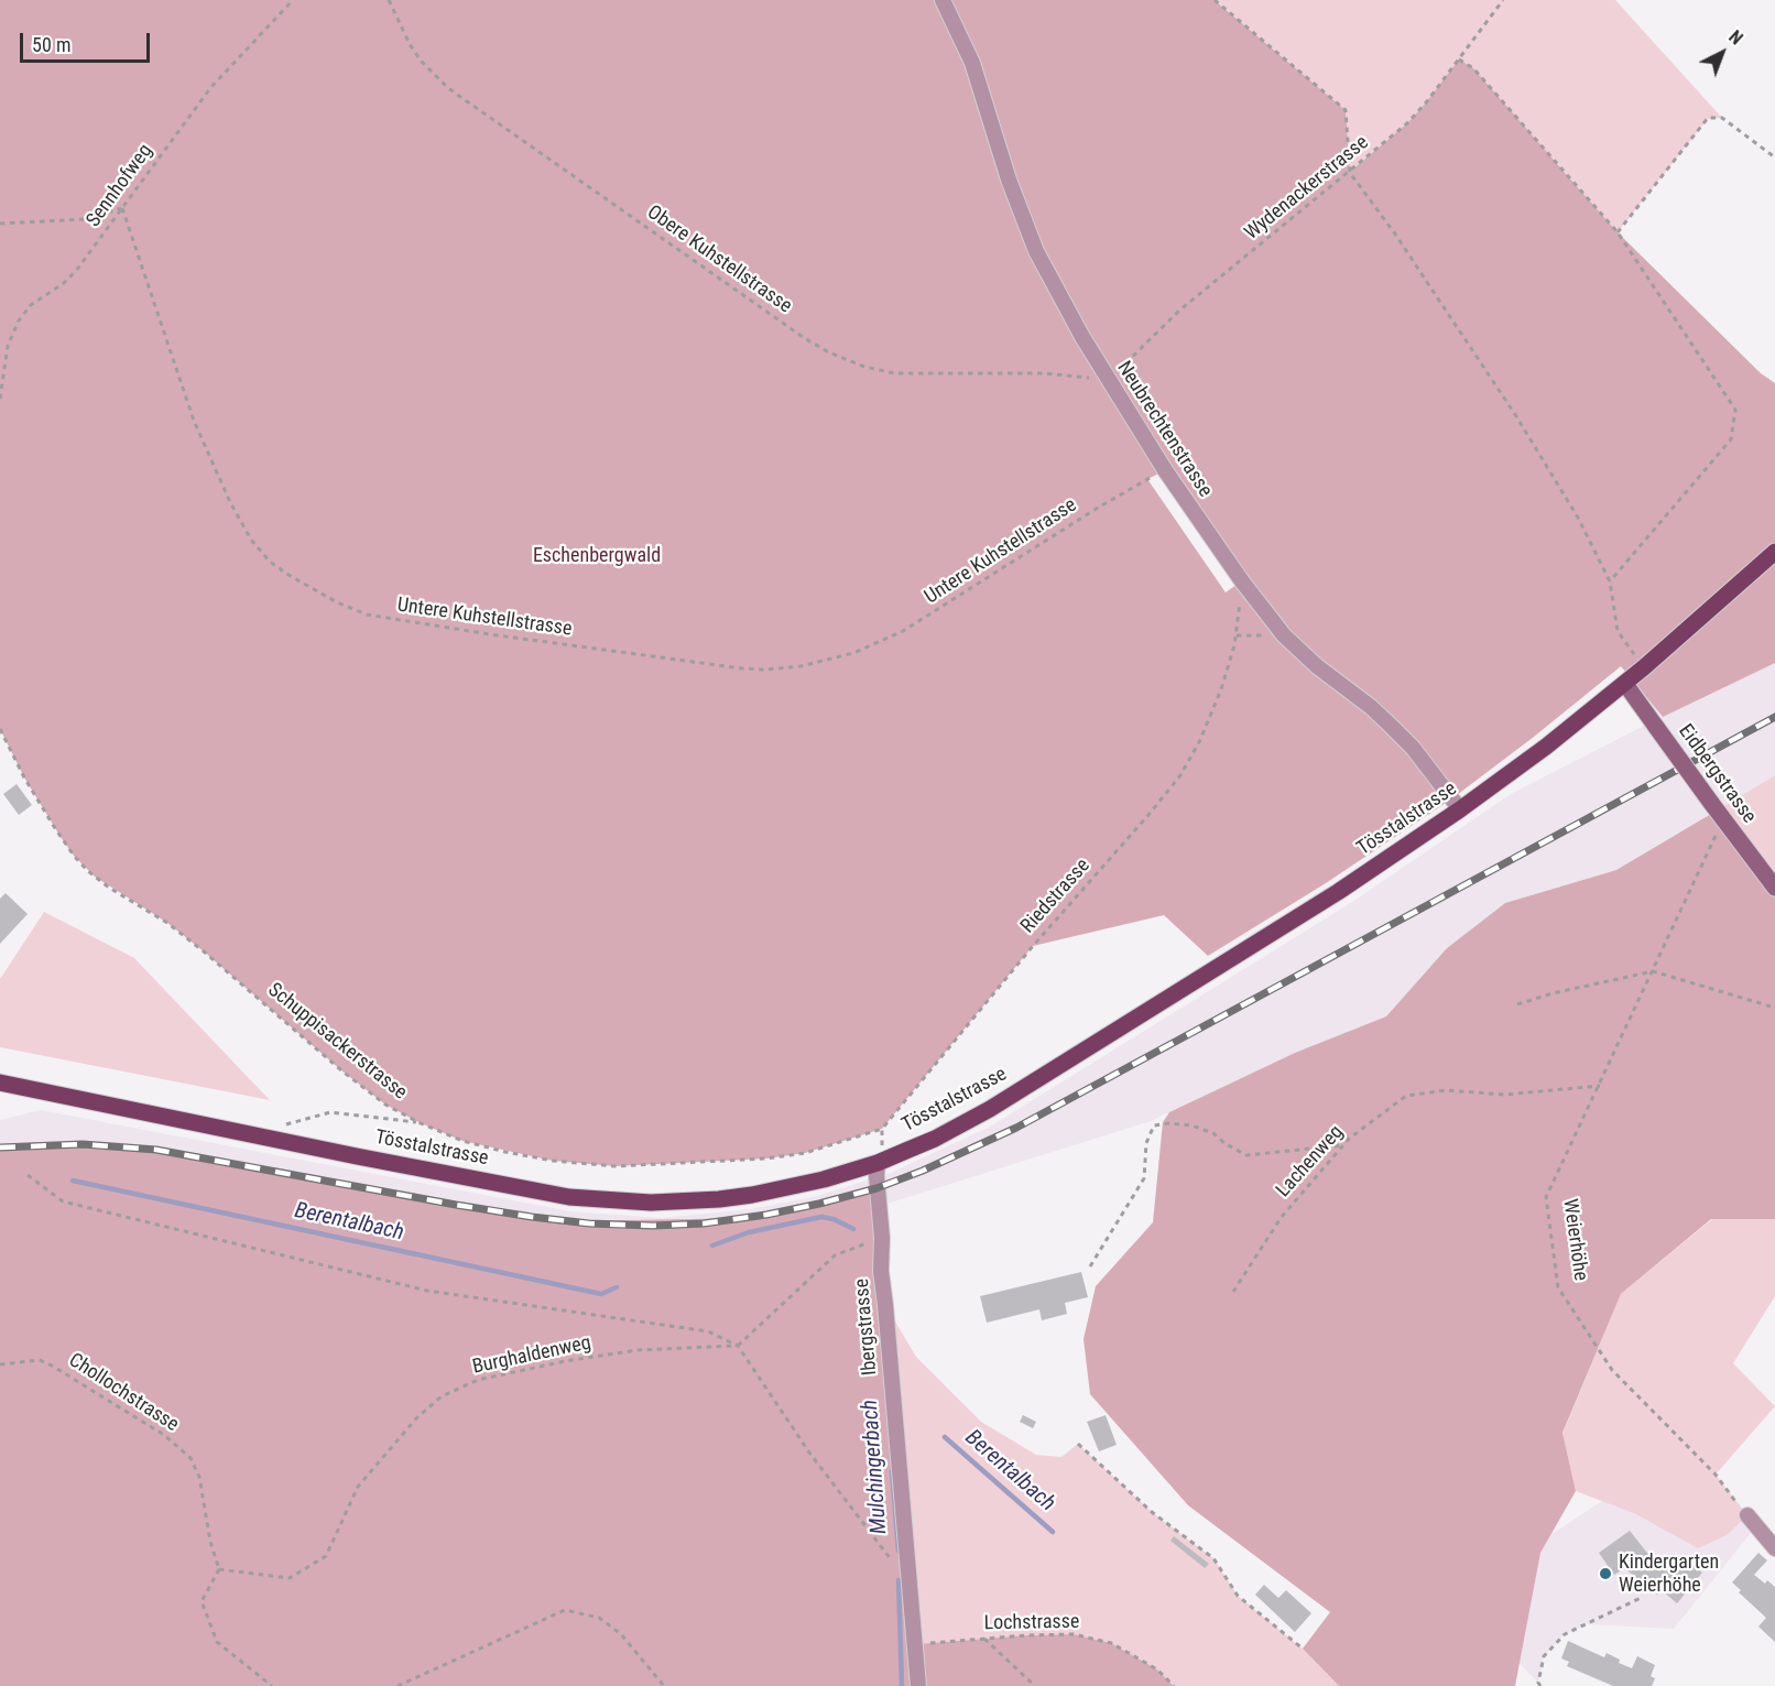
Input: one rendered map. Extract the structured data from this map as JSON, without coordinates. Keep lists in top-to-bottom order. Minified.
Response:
{"streets":{"main road":["Tösstalstrasse"],"street":["Neubrechtenstrasse","Eidbergstrasse","Ibergstrasse"],"path":["Sennhofweg","Wydenackerstrasse","Obere Kuhstellstrasse","Untere Kuhstellstrasse","Riedstrasse","Schuppisackerstrasse","Lachenweg","Weierhöhe","Burghaldenweg","Chollochstrasse","Lochstrasse"]},"crossings":[["Sennhofweg","Untere Kuhstellstrasse"],["Wydenackerstrasse","Obere Kuhstellstrasse"],["Wydenackerstrasse","Neubrechtenstrasse"],["Obere Kuhstellstrasse","Neubrechtenstrasse"],["Neubrechtenstrasse","Untere Kuhstellstrasse"],["Neubrechtenstrasse","Tösstalstrasse"],["Neubrechtenstrasse","Riedstrasse"],["Eidbergstrasse","Tösstalstrasse"],["Eidbergstrasse","Weierhöhe"],["Tösstalstrasse","Ibergstrasse"],["Riedstrasse","Schuppisackerstrasse"],["Lachenweg","Weierhöhe"],["Ibergstrasse","Lochstrasse"],["Burghaldenweg","Chollochstrasse"]],"water":["Berentalbach","Mulchingerbach"],"parks":["Eschenbergwald"],"places":["Kindergarten Weierhöhe"],"scale_bar":"50 m","north":"top right"}
